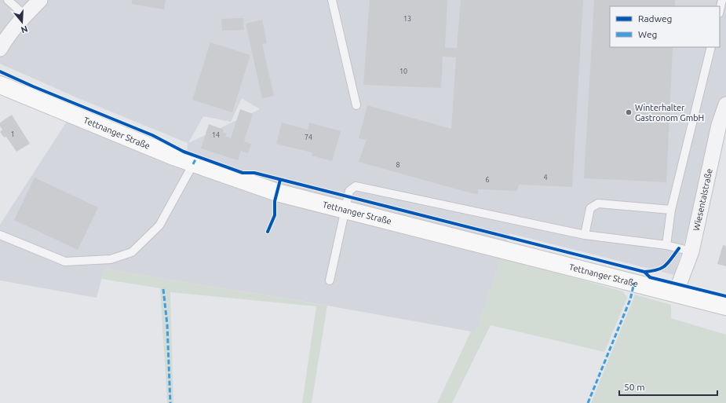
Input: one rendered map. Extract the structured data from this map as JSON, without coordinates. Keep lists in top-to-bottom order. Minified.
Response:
{"streets":{"main road":["Tettnanger Straße"],"street":["Wiesentalstraße"]},"crossings":[["Tettnanger Straße","Wiesentalstraße"]],"places":["Winterhalter Gastronom GmbH"],"house_numbers":["13","10","1","14","74","8","4","6"],"legend":["Radweg","Weg"],"scale_bar":"50 m","north":"bottom"}
